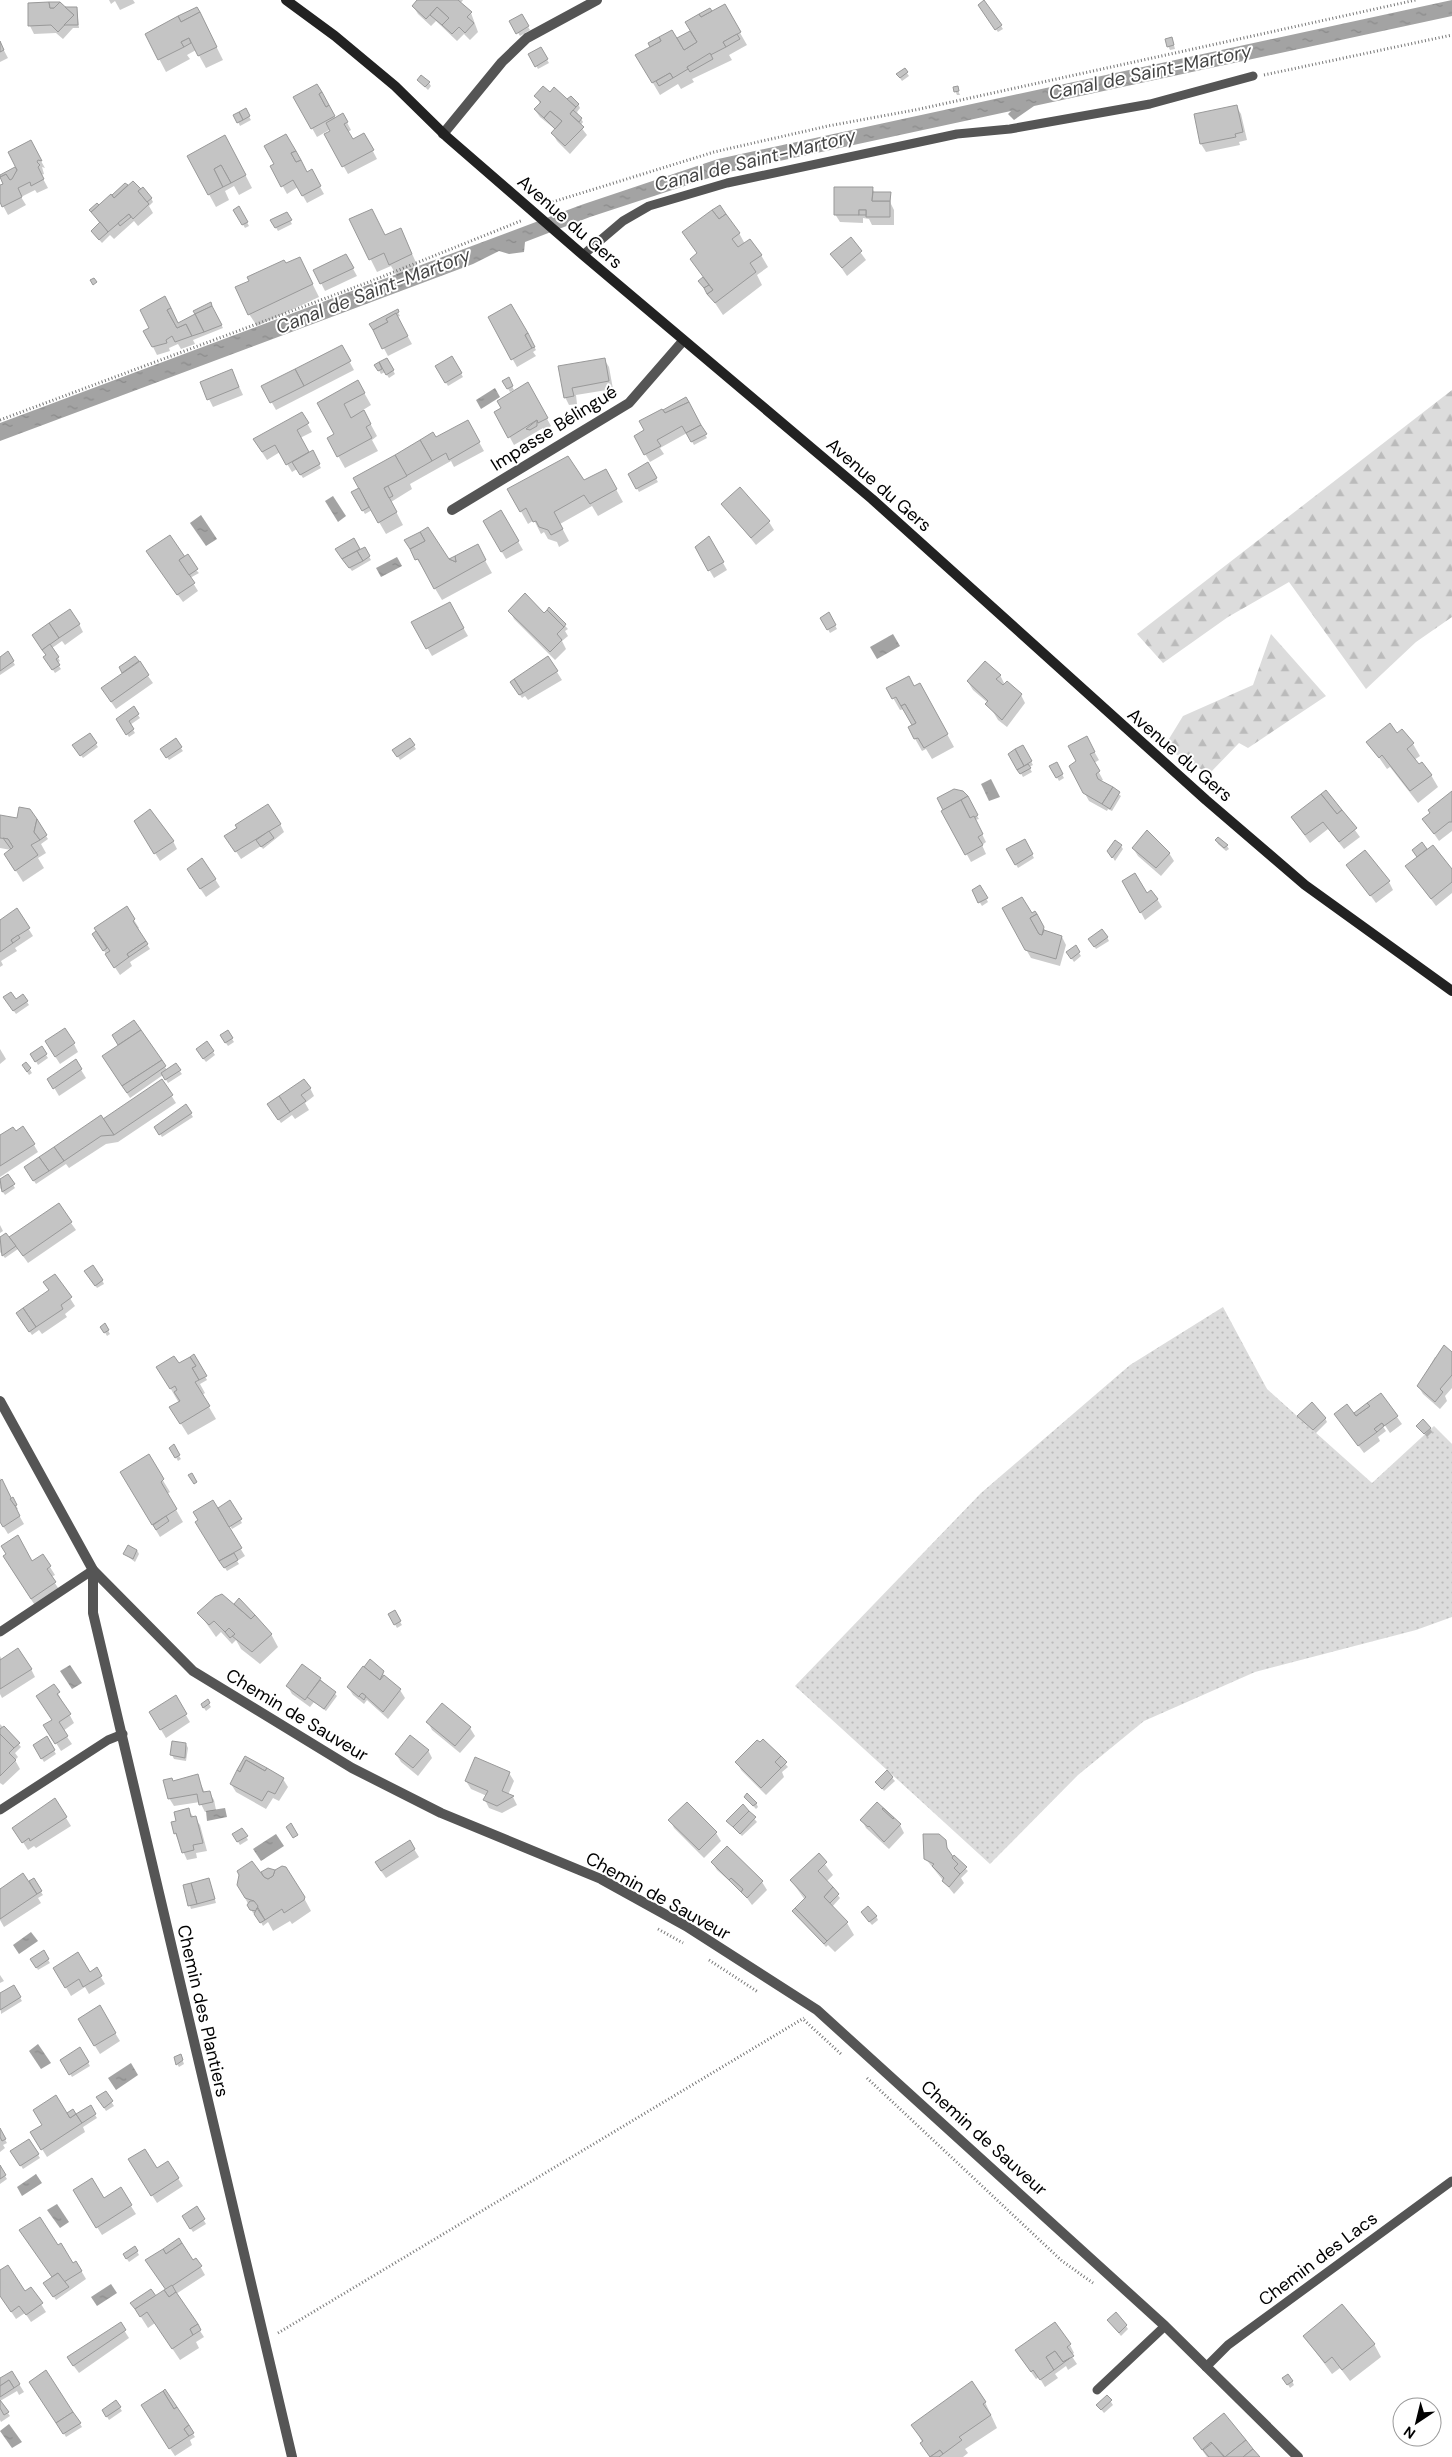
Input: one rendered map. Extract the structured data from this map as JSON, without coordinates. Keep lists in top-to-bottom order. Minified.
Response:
{"streets":{"main road":["Avenue du Gers"],"street":["Impasse Bélingué","Chemin de Sauveur","Chemin des Plantiers"],"lane":["Chemin des Lacs"]},"crossings":[["Avenue du Gers","Impasse Bélingué"],["Chemin de Sauveur","Chemin des Plantiers"],["Chemin de Sauveur","Chemin des Lacs"]],"water":["Canal de Saint-Martory"],"north":"bottom left"}
